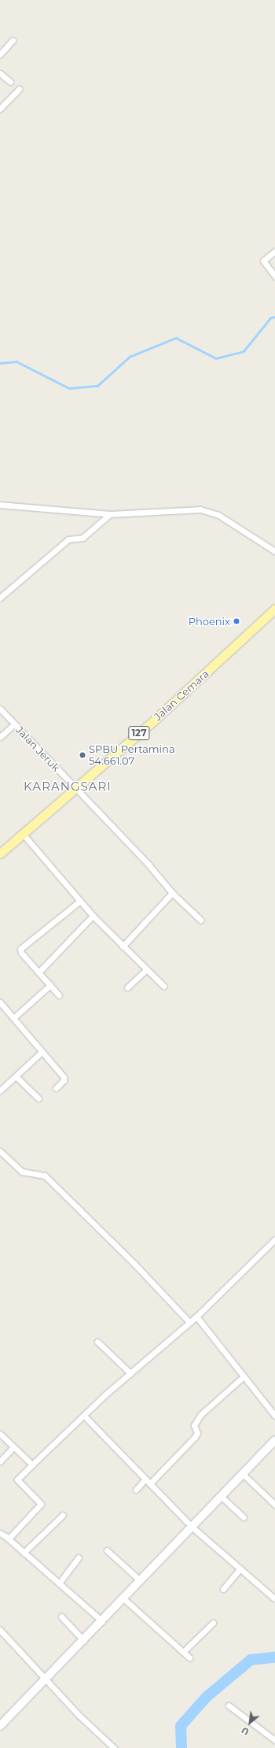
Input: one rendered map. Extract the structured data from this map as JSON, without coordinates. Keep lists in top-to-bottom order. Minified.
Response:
{"streets":{"main road":["Jalan Cemara","127"],"street":["Jalan Jeruk"]},"crossings":[["Jalan Cemara","Jalan Jeruk"]],"districts":["KARANGSARI"],"places":["Phoenix","SPBU Pertamina 54.661.07"],"north":"bottom left"}
